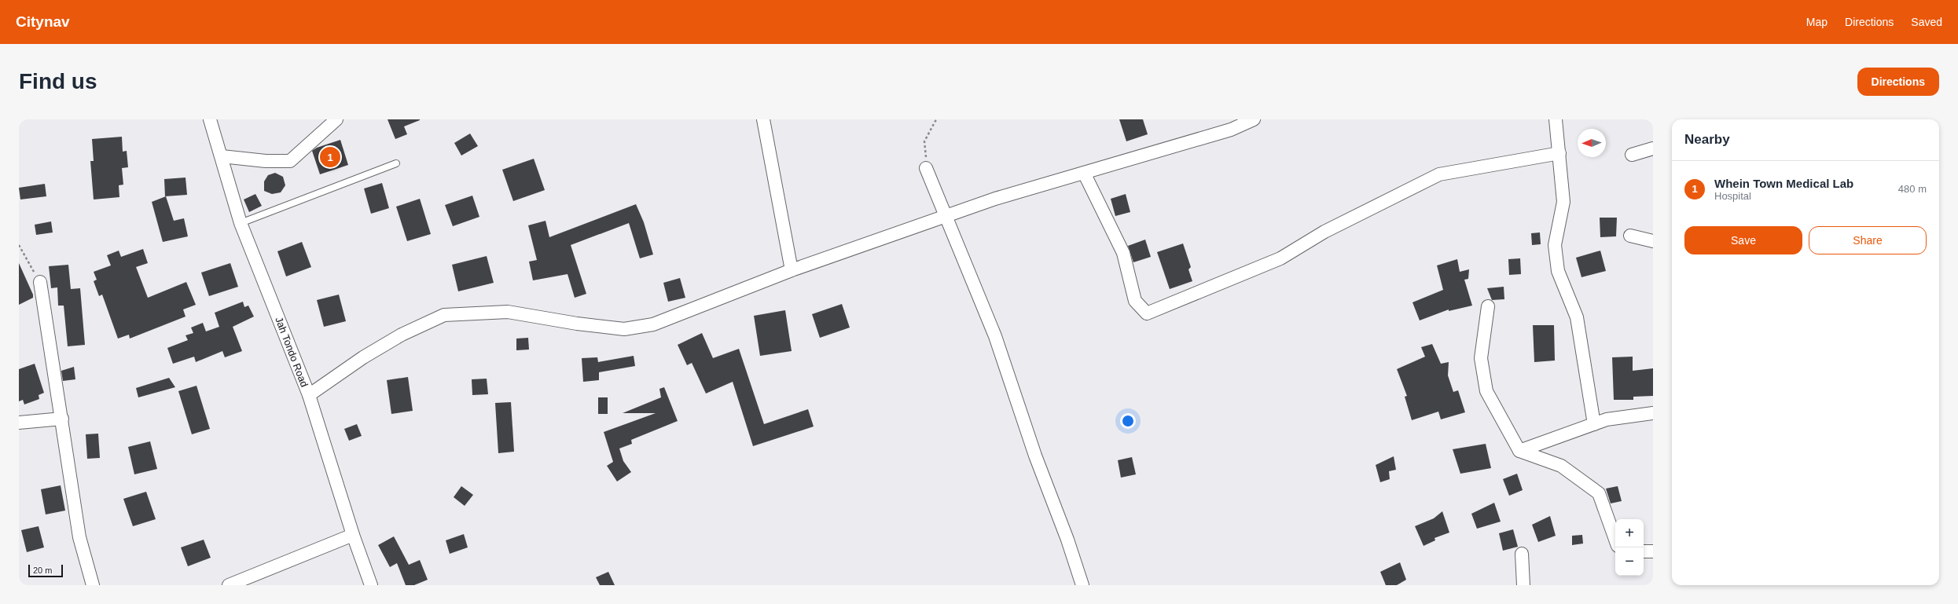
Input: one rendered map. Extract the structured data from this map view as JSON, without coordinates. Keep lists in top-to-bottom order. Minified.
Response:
{"streets":{"street":["Jah Tondo Road"]},"scale_bar":"20 m","north":"left","page":{"header":"Citynav","nav":["Map","Directions","Saved"],"buttons":["Directions",["Save","Share"]],"title":"Find us","heading":"Nearby","pins":"1","list":[{"mark":"1","name":"Whein Town Medical Lab","note":"Hospital","value":"480 m"}],"map_buttons":["+","−"],"scale":"20 m"}}
